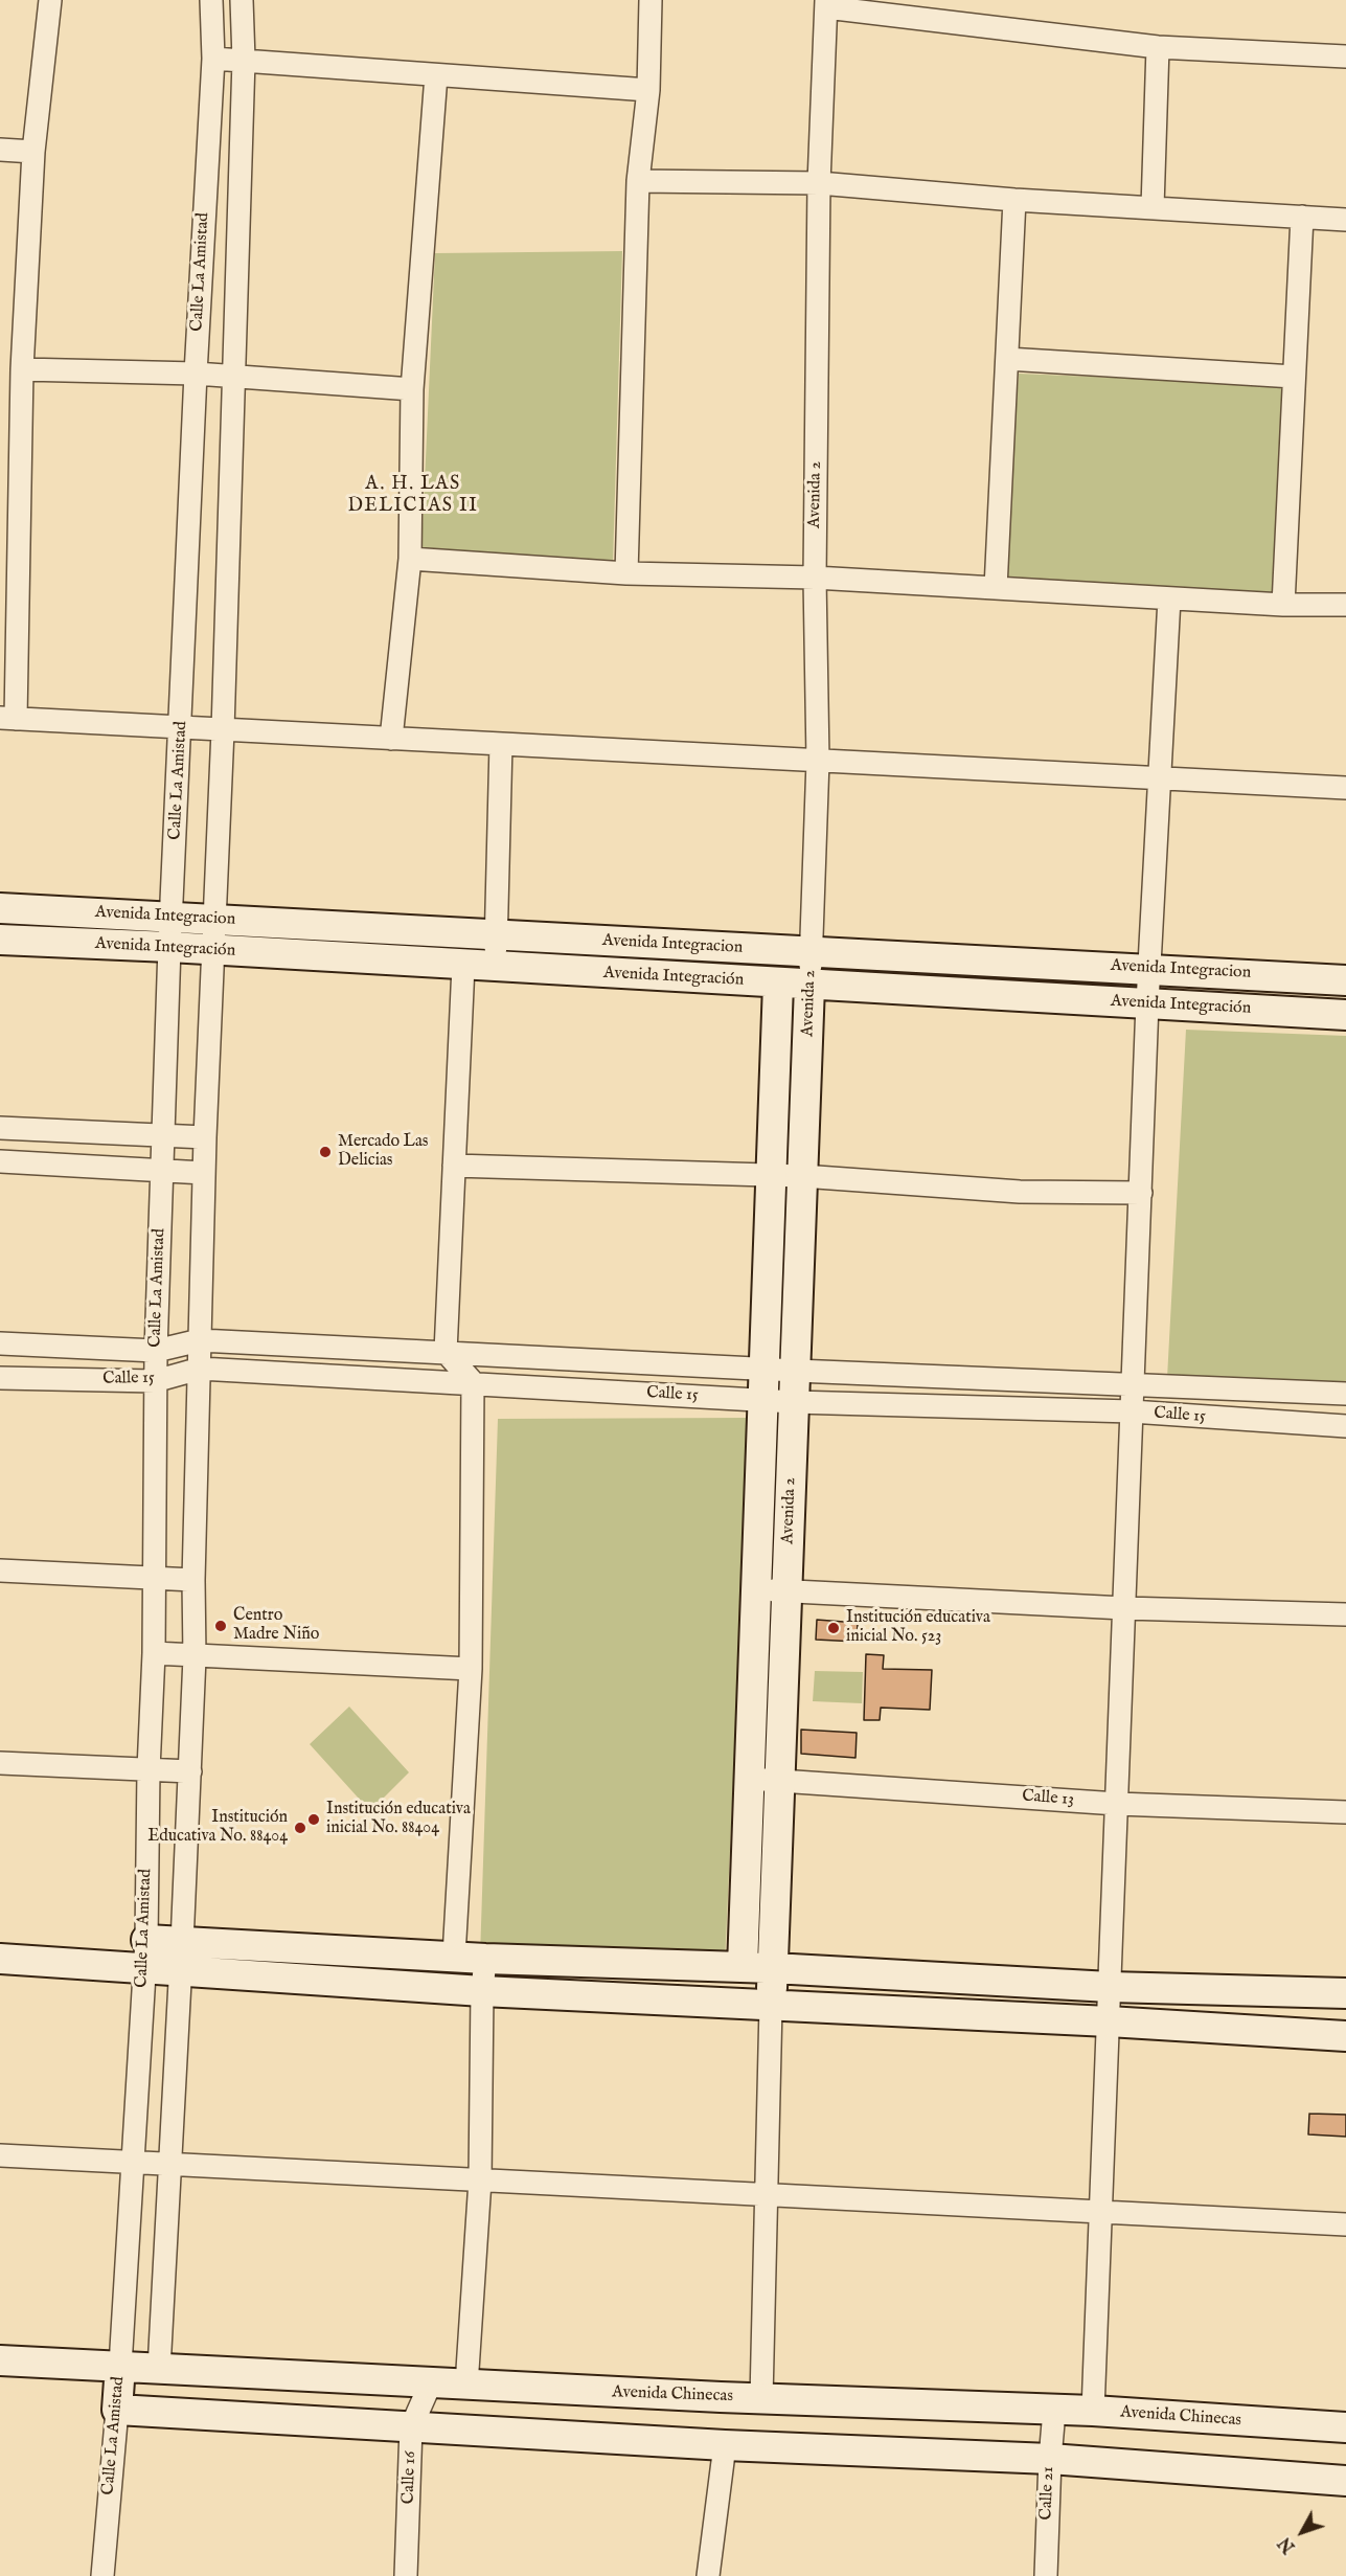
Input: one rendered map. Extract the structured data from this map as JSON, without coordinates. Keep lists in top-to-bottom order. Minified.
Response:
{"streets":{"main road":["Calle La Amistad","Avenida 2","Avenida Integracion","Avenida Integración","Avenida Chinecas"],"street":["Calle 15","Calle 13","Calle 16","Calle 21"]},"crossings":[["Calle La Amistad","Avenida Integracion"],["Calle La Amistad","Avenida Integración"],["Calle La Amistad","Calle 15"],["Calle La Amistad","Avenida Chinecas"],["Avenida 2","Avenida Integracion"],["Avenida 2","Avenida Integración"],["Avenida 2","Calle 15"],["Avenida 2","Calle 13"],["Avenida Chinecas","Calle 16"],["Avenida Chinecas","Calle 21"]],"districts":["A. H. LAS DELICIAS II"],"places":["Mercado Las Delicias","Centro Madre Niño","Institución educativa inicial No. 523","Institución educativa inicial No. 88404","Institución Educativa No. 88404"],"north":"bottom left"}
